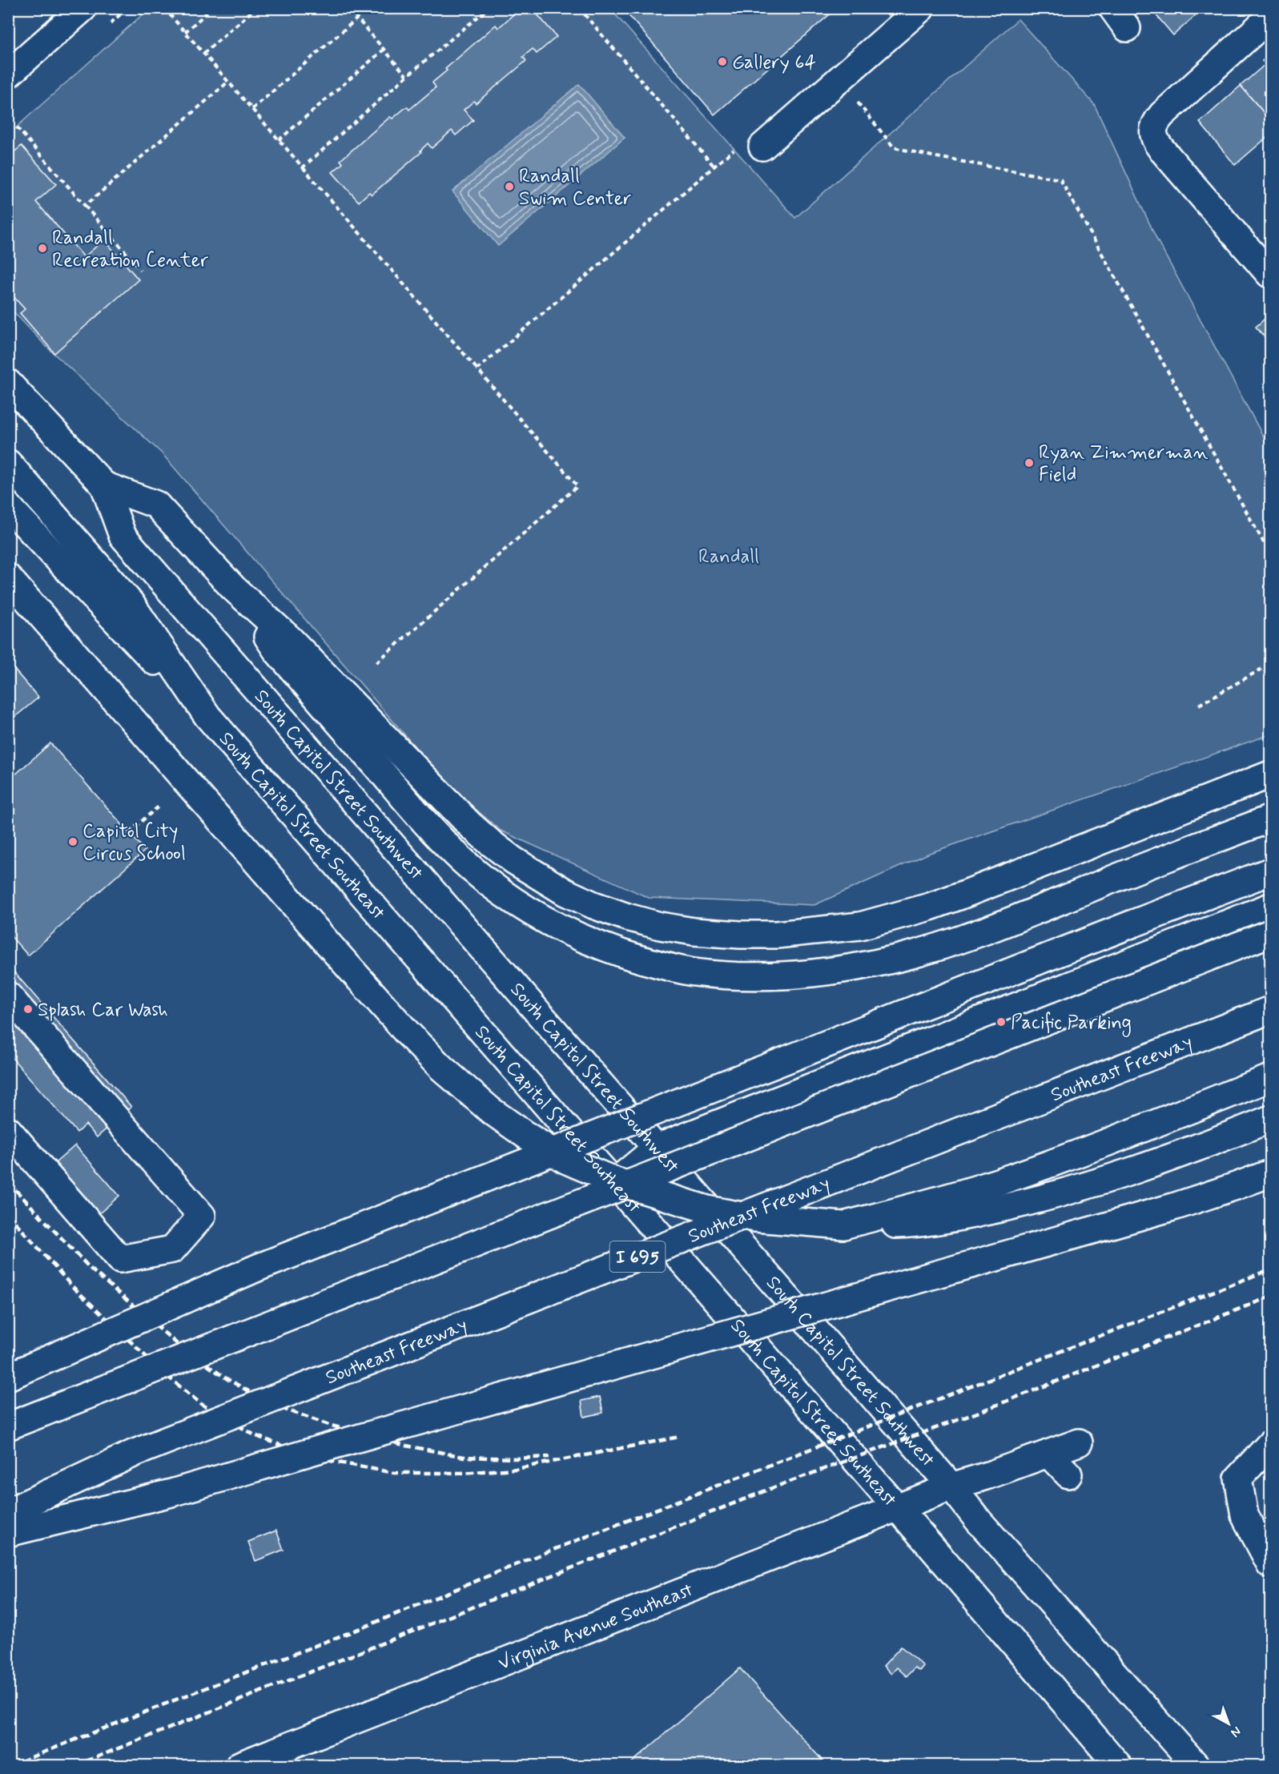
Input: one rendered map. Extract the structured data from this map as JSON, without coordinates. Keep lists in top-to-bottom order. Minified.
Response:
{"streets":{"main road":["South Capitol Street Southwest","South Capitol Street Southeast","Southeast Freeway","I 695","Virginia Avenue Southeast"]},"crossings":[["South Capitol Street Southwest","Virginia Avenue Southeast"],["South Capitol Street Southeast","Virginia Avenue Southeast"]],"parks":["Randall"],"places":["Gallery 64","Randall Swim Center","Randall Recreation Center","Ryan Zimmerman Field","Capitol City Circus School","Splash Car Wash","Pacific Parking"],"north":"bottom right"}
